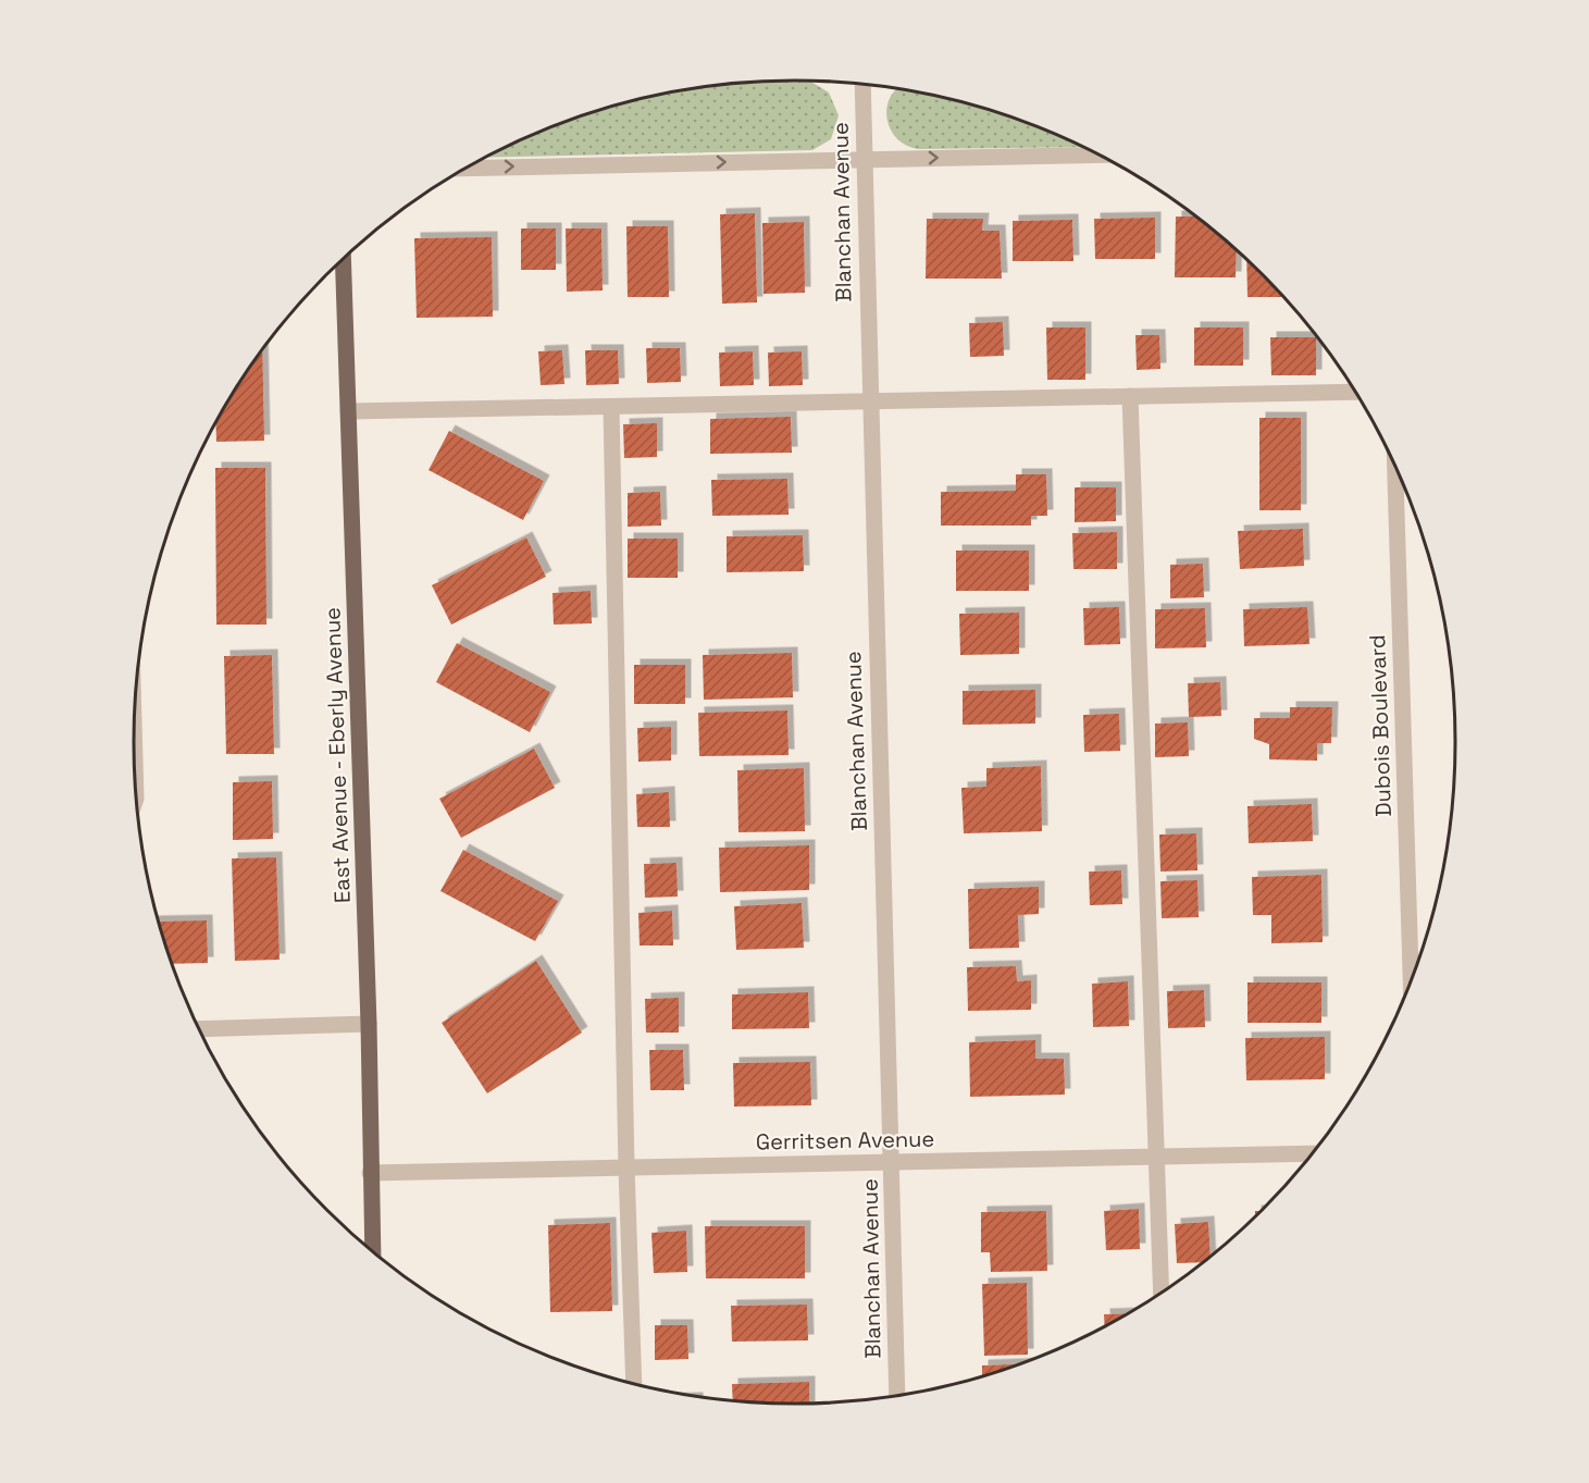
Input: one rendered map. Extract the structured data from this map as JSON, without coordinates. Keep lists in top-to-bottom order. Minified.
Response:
{"streets":{"main road":["East Avenue - Eberly Avenue"],"street":["Blanchan Avenue","Dubois Boulevard","Gerritsen Avenue"]},"crossings":[["Blanchan Avenue","Gerritsen Avenue"],["East Avenue - Eberly Avenue","Gerritsen Avenue"]]}
